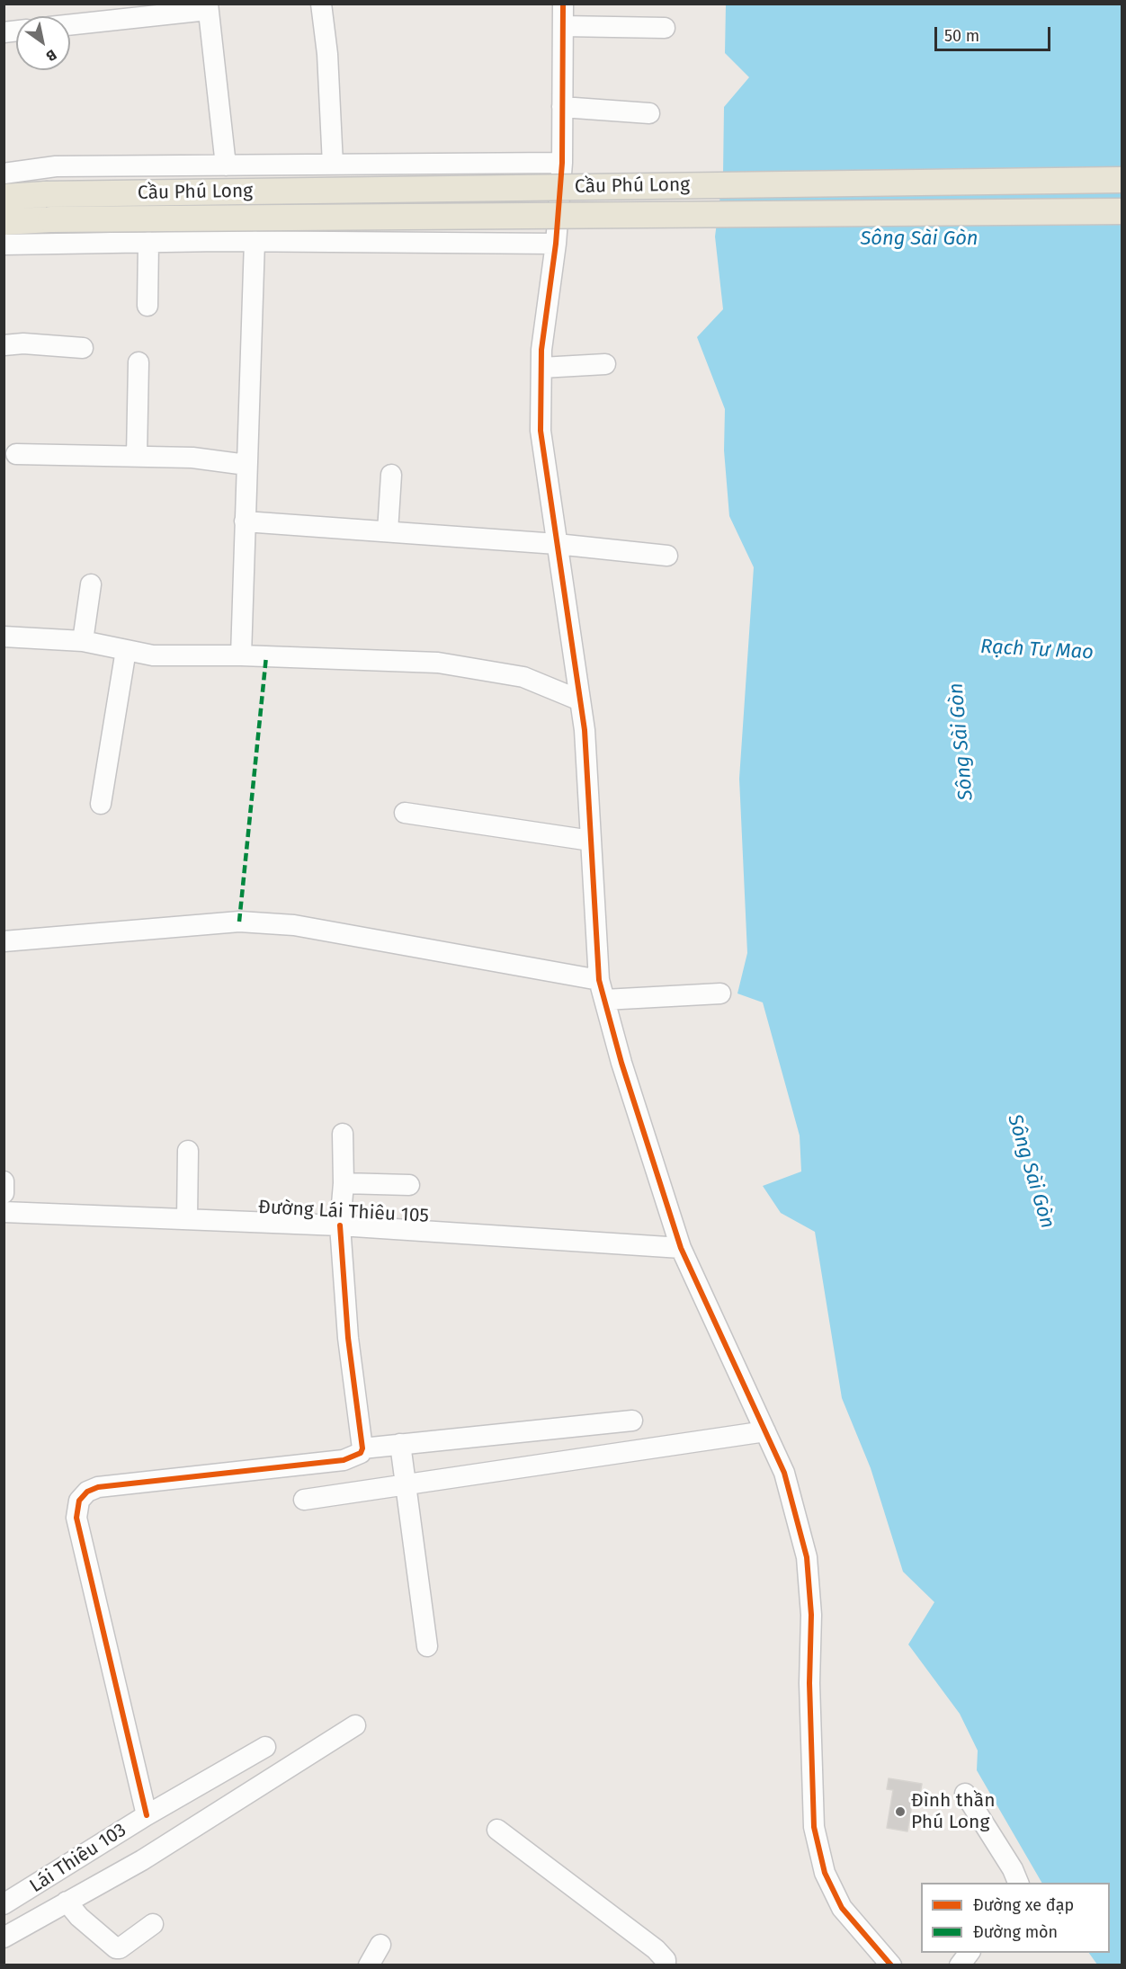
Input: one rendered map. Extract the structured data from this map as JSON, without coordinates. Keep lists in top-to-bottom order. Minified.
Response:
{"streets":{"main road":["Cầu Phú Long"],"street":["Đường Lái Thiêu 105","Lái Thiêu 103"]},"water":["Sông Sài Gòn","Rạch Tư Mao"],"places":["Đình thần Phú Long"],"legend":["Đường xe đạp","Đường mòn"],"scale_bar":"50 m","north":"bottom right"}
